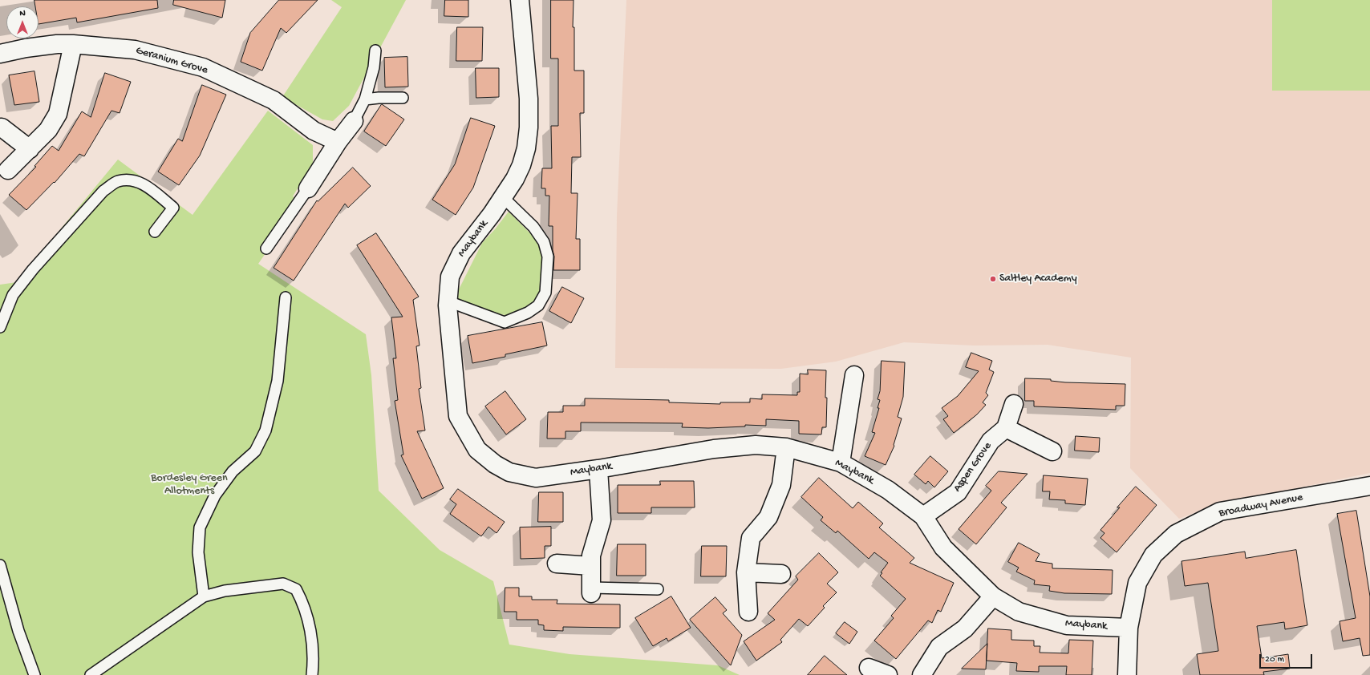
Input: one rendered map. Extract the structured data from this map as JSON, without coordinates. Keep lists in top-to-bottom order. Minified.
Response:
{"streets":{"street":["Geranium Grove","Maybank","Aspen Grove","Broadway Avenue"]},"crossings":[["Maybank","Aspen Grove"],["Maybank","Broadway Avenue"]],"parks":["Bordesley Green Allotments"],"places":["Saltley Academy"],"scale_bar":"20 m","north":"top"}
